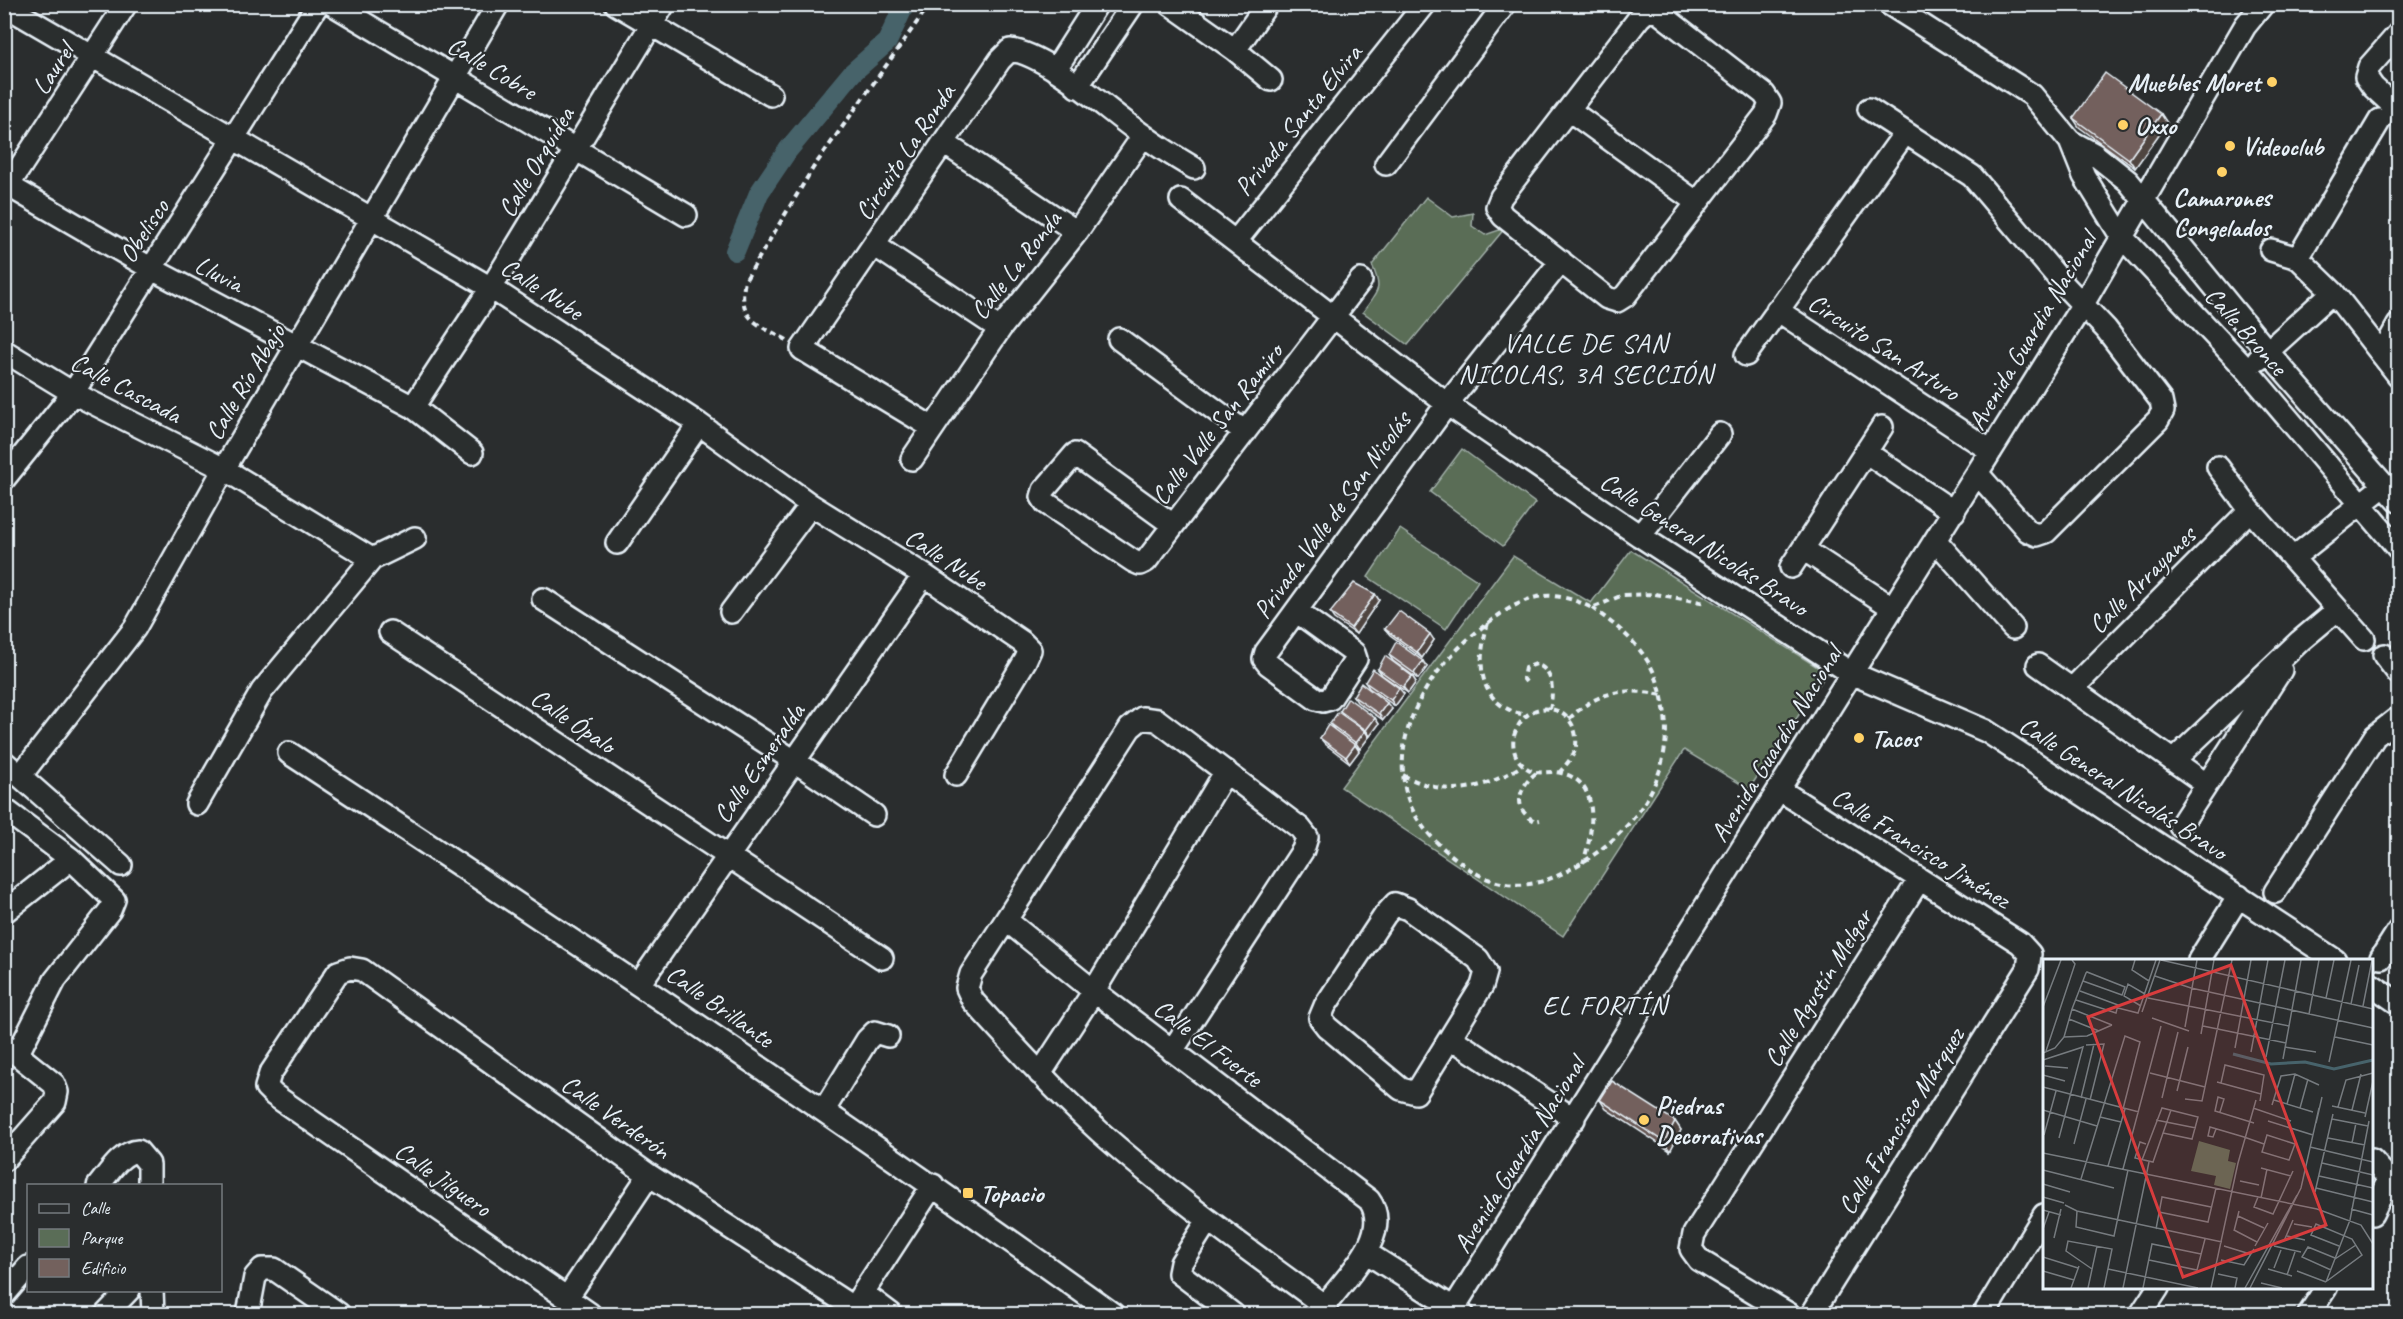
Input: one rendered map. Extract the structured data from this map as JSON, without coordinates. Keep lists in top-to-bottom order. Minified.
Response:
{"streets":{"street":["Calle Cobre","Laurel","Privada Santa Elvira","Circuito La Ronda","Calle Orquídea","Obelisco","Calle La Ronda","Lluvia","Calle Nube","Avenida Guardia Nacional","Calle Bronce","Circuito San Arturo","Calle Río Abajo","Calle Cascada","Calle Valle San Ramiro","Privada Valle de San Nicolás","Calle General Nicolás Bravo","Calle Arrayanes","Calle Ópalo","Calle Esmeralda","Calle Francisco Jiménez","Calle Agustín Melgar","Calle Brillante","Calle El Fuerte","Calle Verderón","Calle Francisco Márquez","Calle Jilguero"]},"crossings":[["Calle Cobre","Calle Orquídea"],["Calle Cobre","Calle Río Abajo"],["Laurel","Lluvia"],["Laurel","Calle Nube"],["Privada Santa Elvira","Calle General Nicolás Bravo"],["Calle Orquídea","Lluvia"],["Calle Orquídea","Calle Nube"],["Obelisco","Lluvia"],["Obelisco","Calle Nube"],["Obelisco","Calle Cascada"],["Lluvia","Calle Río Abajo"],["Calle Nube","Calle Río Abajo"],["Calle Nube","Calle Esmeralda"],["Avenida Guardia Nacional","Calle Bronce"],["Avenida Guardia Nacional","Circuito San Arturo"],["Avenida Guardia Nacional","Calle General Nicolás Bravo"],["Avenida Guardia Nacional","Calle Francisco Jiménez"],["Calle Río Abajo","Calle Cascada"],["Calle Valle San Ramiro","Calle General Nicolás Bravo"],["Privada Valle de San Nicolás","Calle General Nicolás Bravo"],["Calle Ópalo","Calle Esmeralda"],["Calle Esmeralda","Calle Brillante"],["Calle Francisco Jiménez","Calle Agustín Melgar"],["Calle Francisco Jiménez","Calle Francisco Márquez"],["Calle Verderón","Calle Jilguero"]],"districts":["VALLE DE SAN NICOLAS, 3A SECCIÓN","EL FORTÍN"],"places":{"other":["Muebles Moret","Oxxo","Videoclub","Camarones Congelados","Tacos","Piedras Decorativas"],"transit":["Topacio"]},"legend":["Calle","Parque","Edificio"]}
